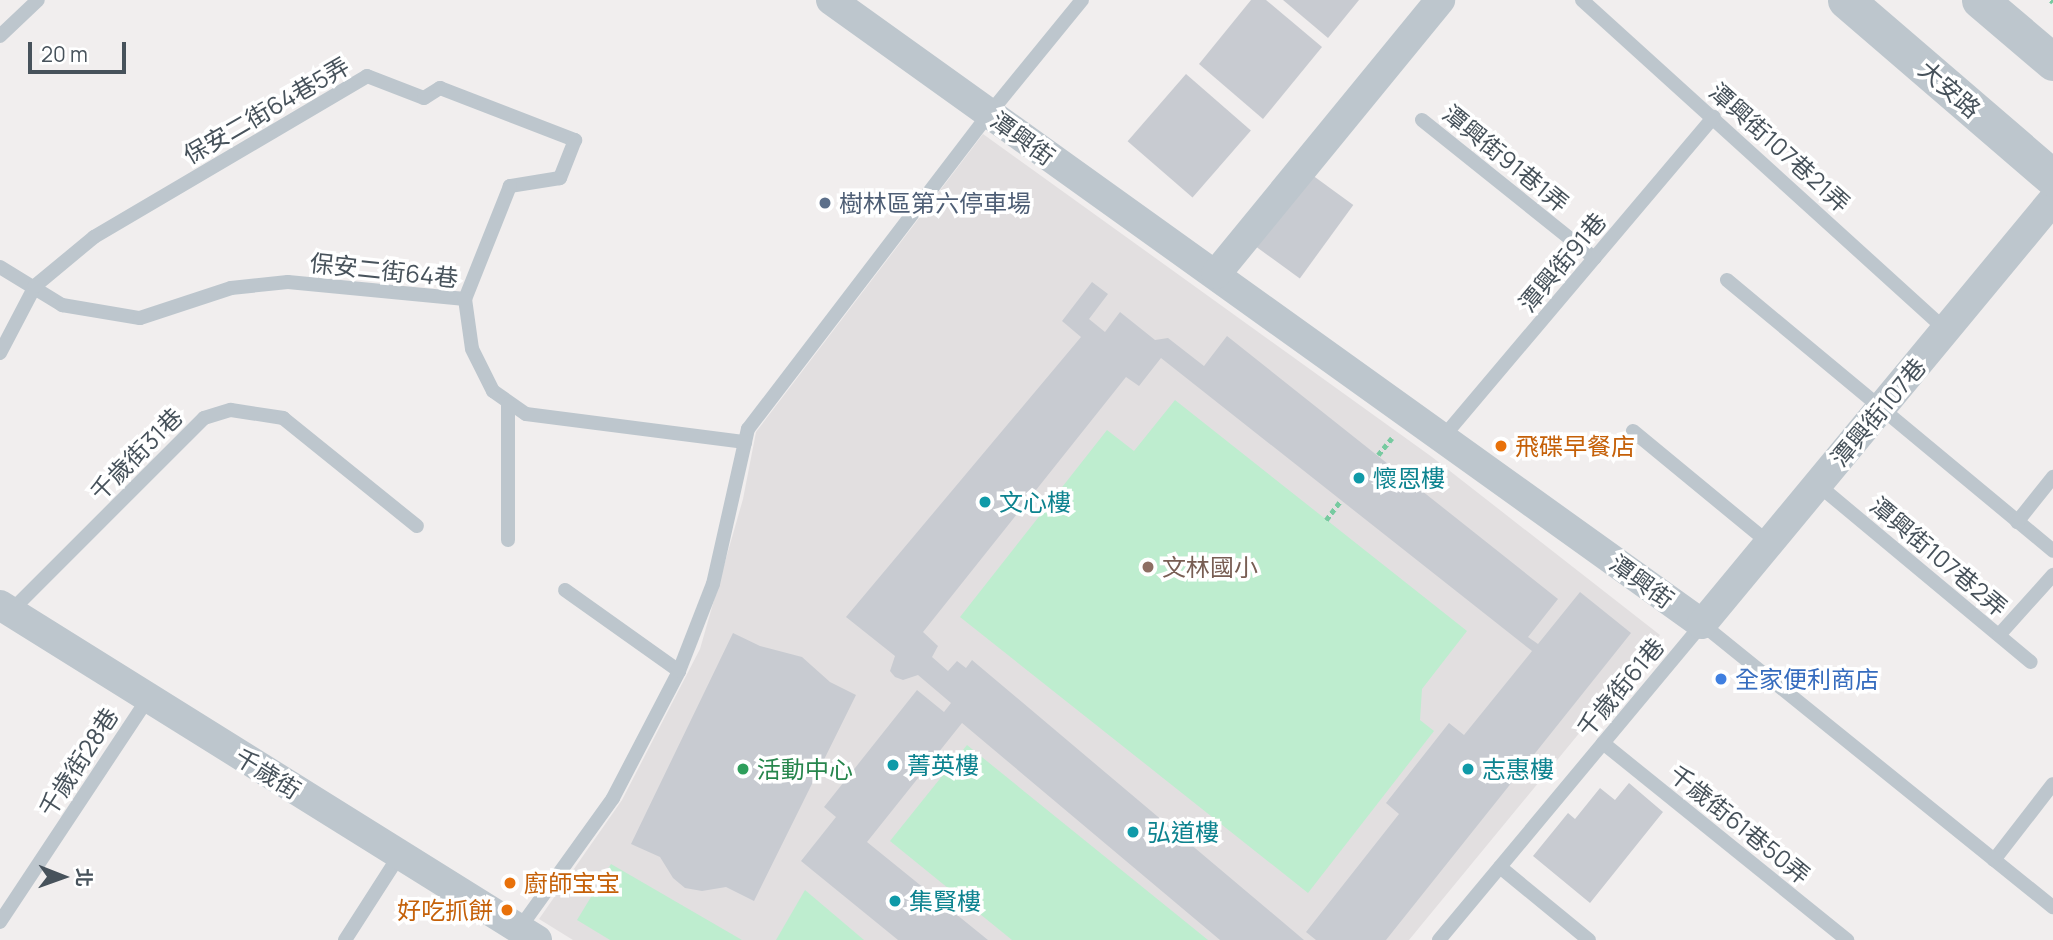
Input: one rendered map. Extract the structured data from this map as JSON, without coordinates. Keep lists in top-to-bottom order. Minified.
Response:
{"streets":{"street":["大安路","潭興街","潭興街107巷","千歲街"],"lane":["保安二街64巷5弄","潭興街107巷21弄","潭興街91巷1弄","潭興街91巷","保安二街64巷","千歲街31巷","潭興街107巷2弄","千歲街61巷","千歲街28巷","千歲街61巷50弄"]},"crossings":[["保安二街64巷5弄","保安二街64巷"],["潭興街","潭興街91巷"],["潭興街","潭興街107巷"],["潭興街","千歲街61巷"],["潭興街107巷21弄","潭興街91巷"],["潭興街107巷21弄","潭興街107巷"],["潭興街91巷1弄","潭興街91巷"],["潭興街107巷","潭興街107巷2弄"],["潭興街107巷","千歲街61巷"],["千歲街31巷","千歲街"],["千歲街61巷","千歲街61巷50弄"],["千歲街28巷","千歲街"]],"places":["樹林區第六停車場","飛碟早餐店","懷恩樓","文心樓","文林國小","全家便利商店","菁英樓","活動中心","志惠樓","弘道樓","廚師宝宝","集賢樓","好吃抓餅"],"scale_bar":"20 m","north":"right"}
